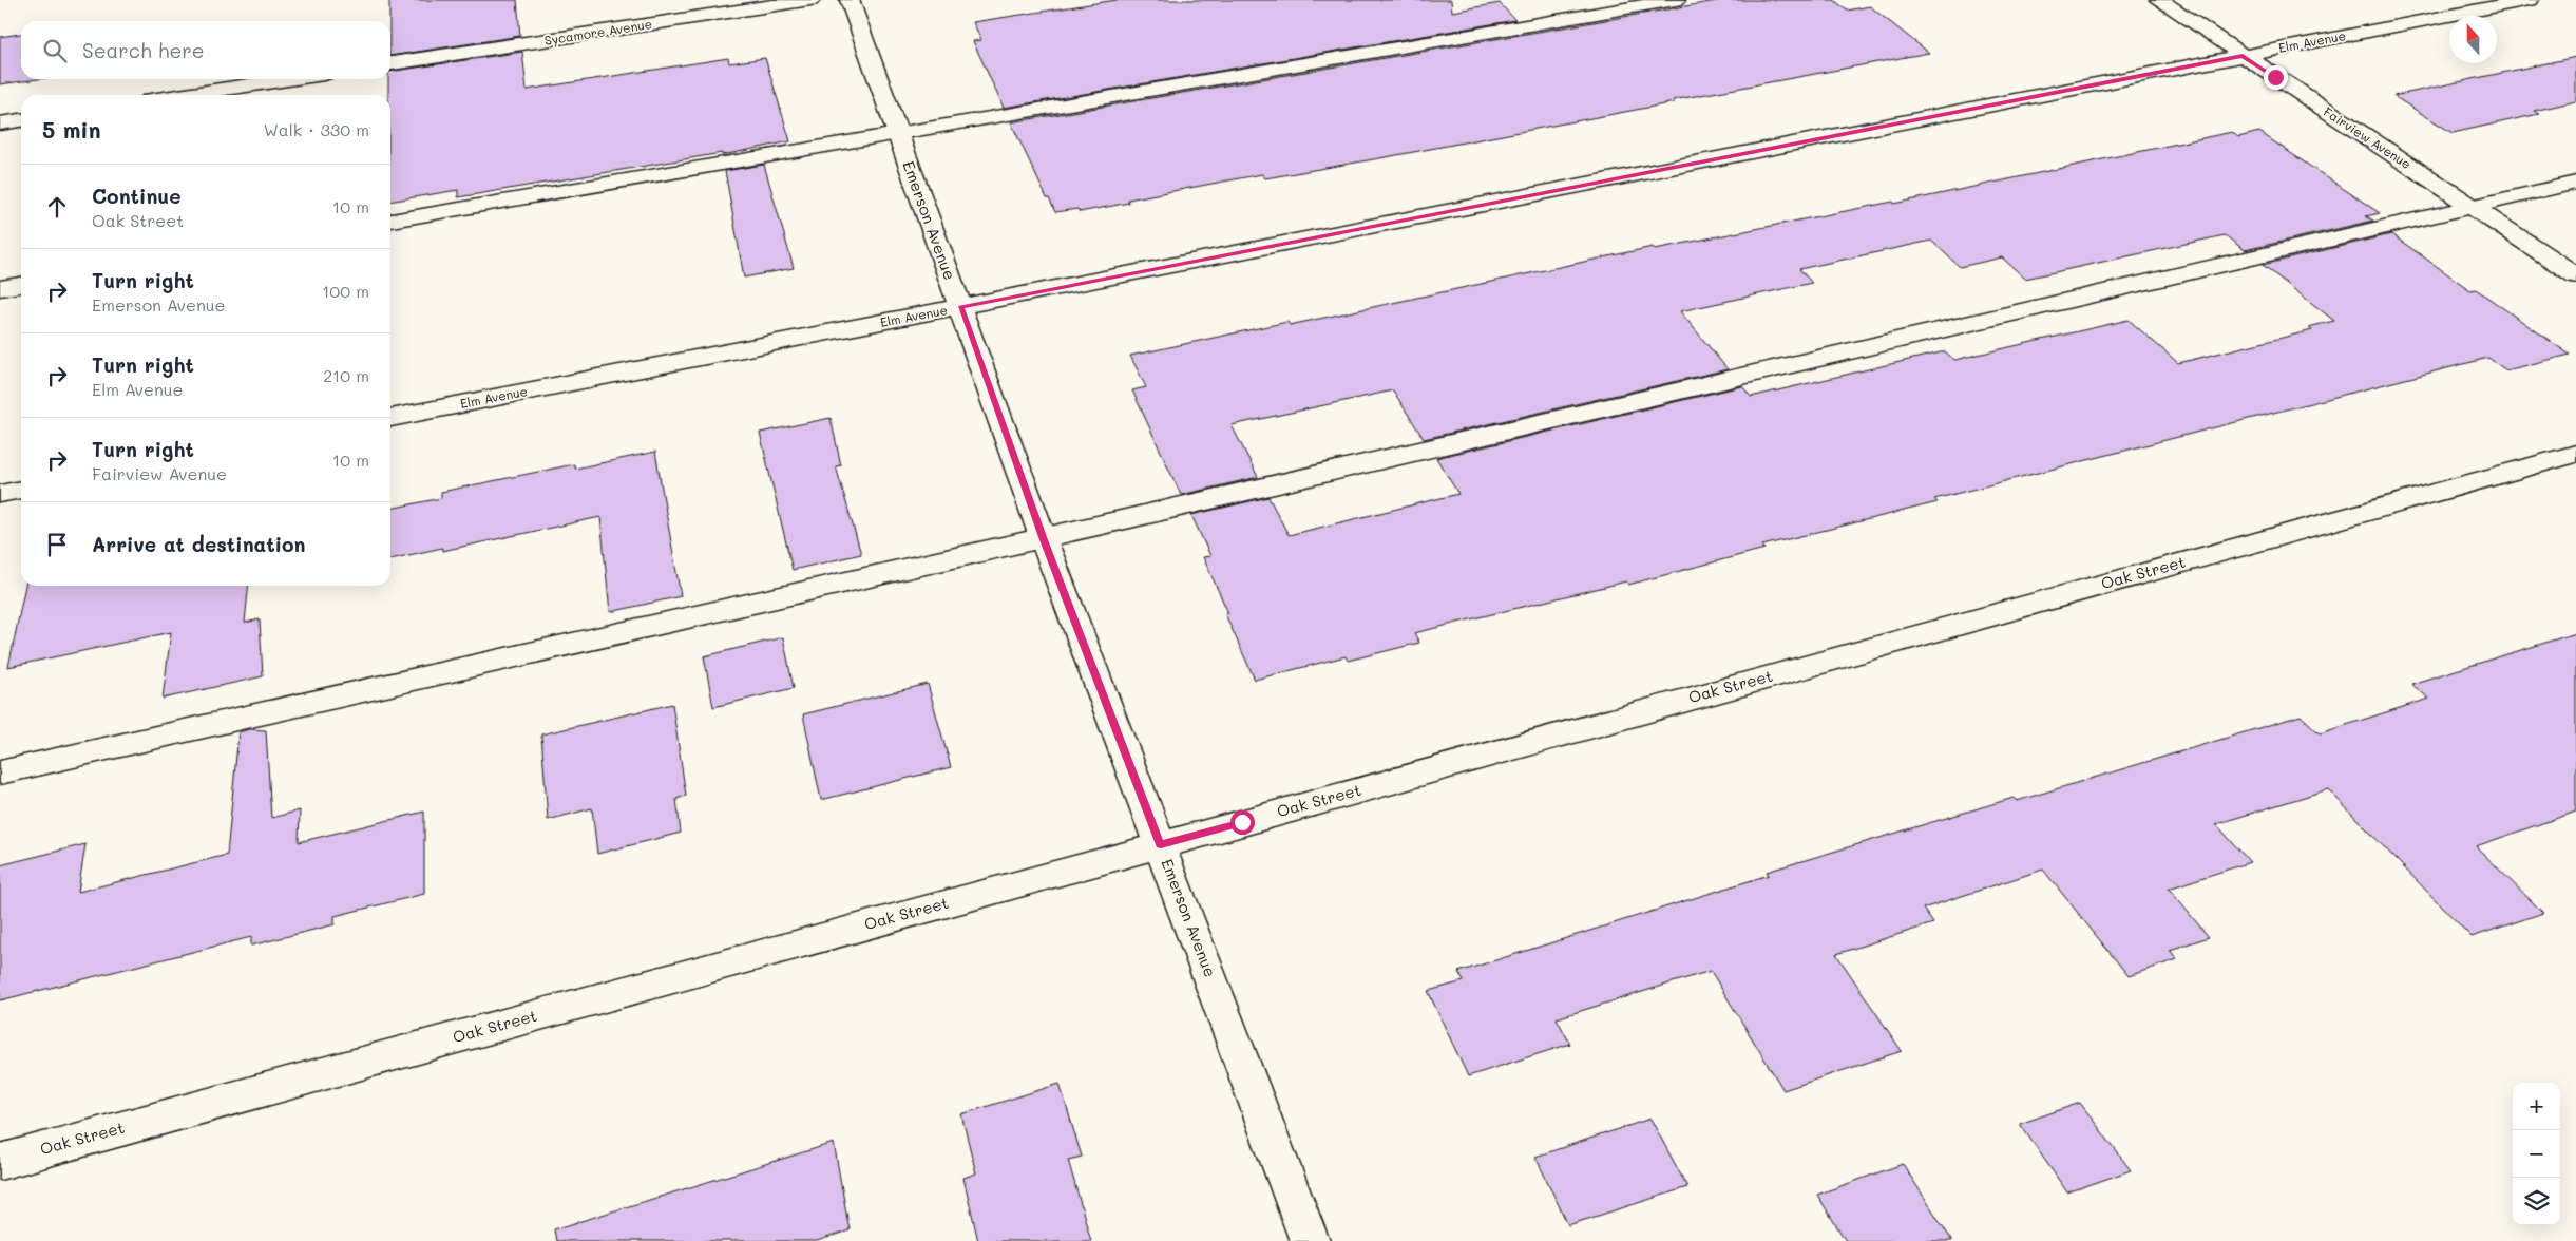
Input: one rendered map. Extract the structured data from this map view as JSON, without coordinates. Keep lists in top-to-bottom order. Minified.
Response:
{"streets":{"street":["Sycamore Avenue","Elm Avenue","Fairview Avenue","Emerson Avenue","Oak Street"]},"crossings":[["Elm Avenue","Fairview Avenue"],["Elm Avenue","Emerson Avenue"],["Emerson Avenue","Oak Street"]],"north":"top","page":{"search":"Search here","heading":["5 min","Walk · 330 m"],"list":[["Continue","Oak Street","10 m"],["Turn right","Emerson Avenue","100 m"],["Turn right","Elm Avenue","210 m"],["Turn right","Fairview Avenue","10 m"],"Arrive at destination"],"map_buttons":["+","−"]}}
